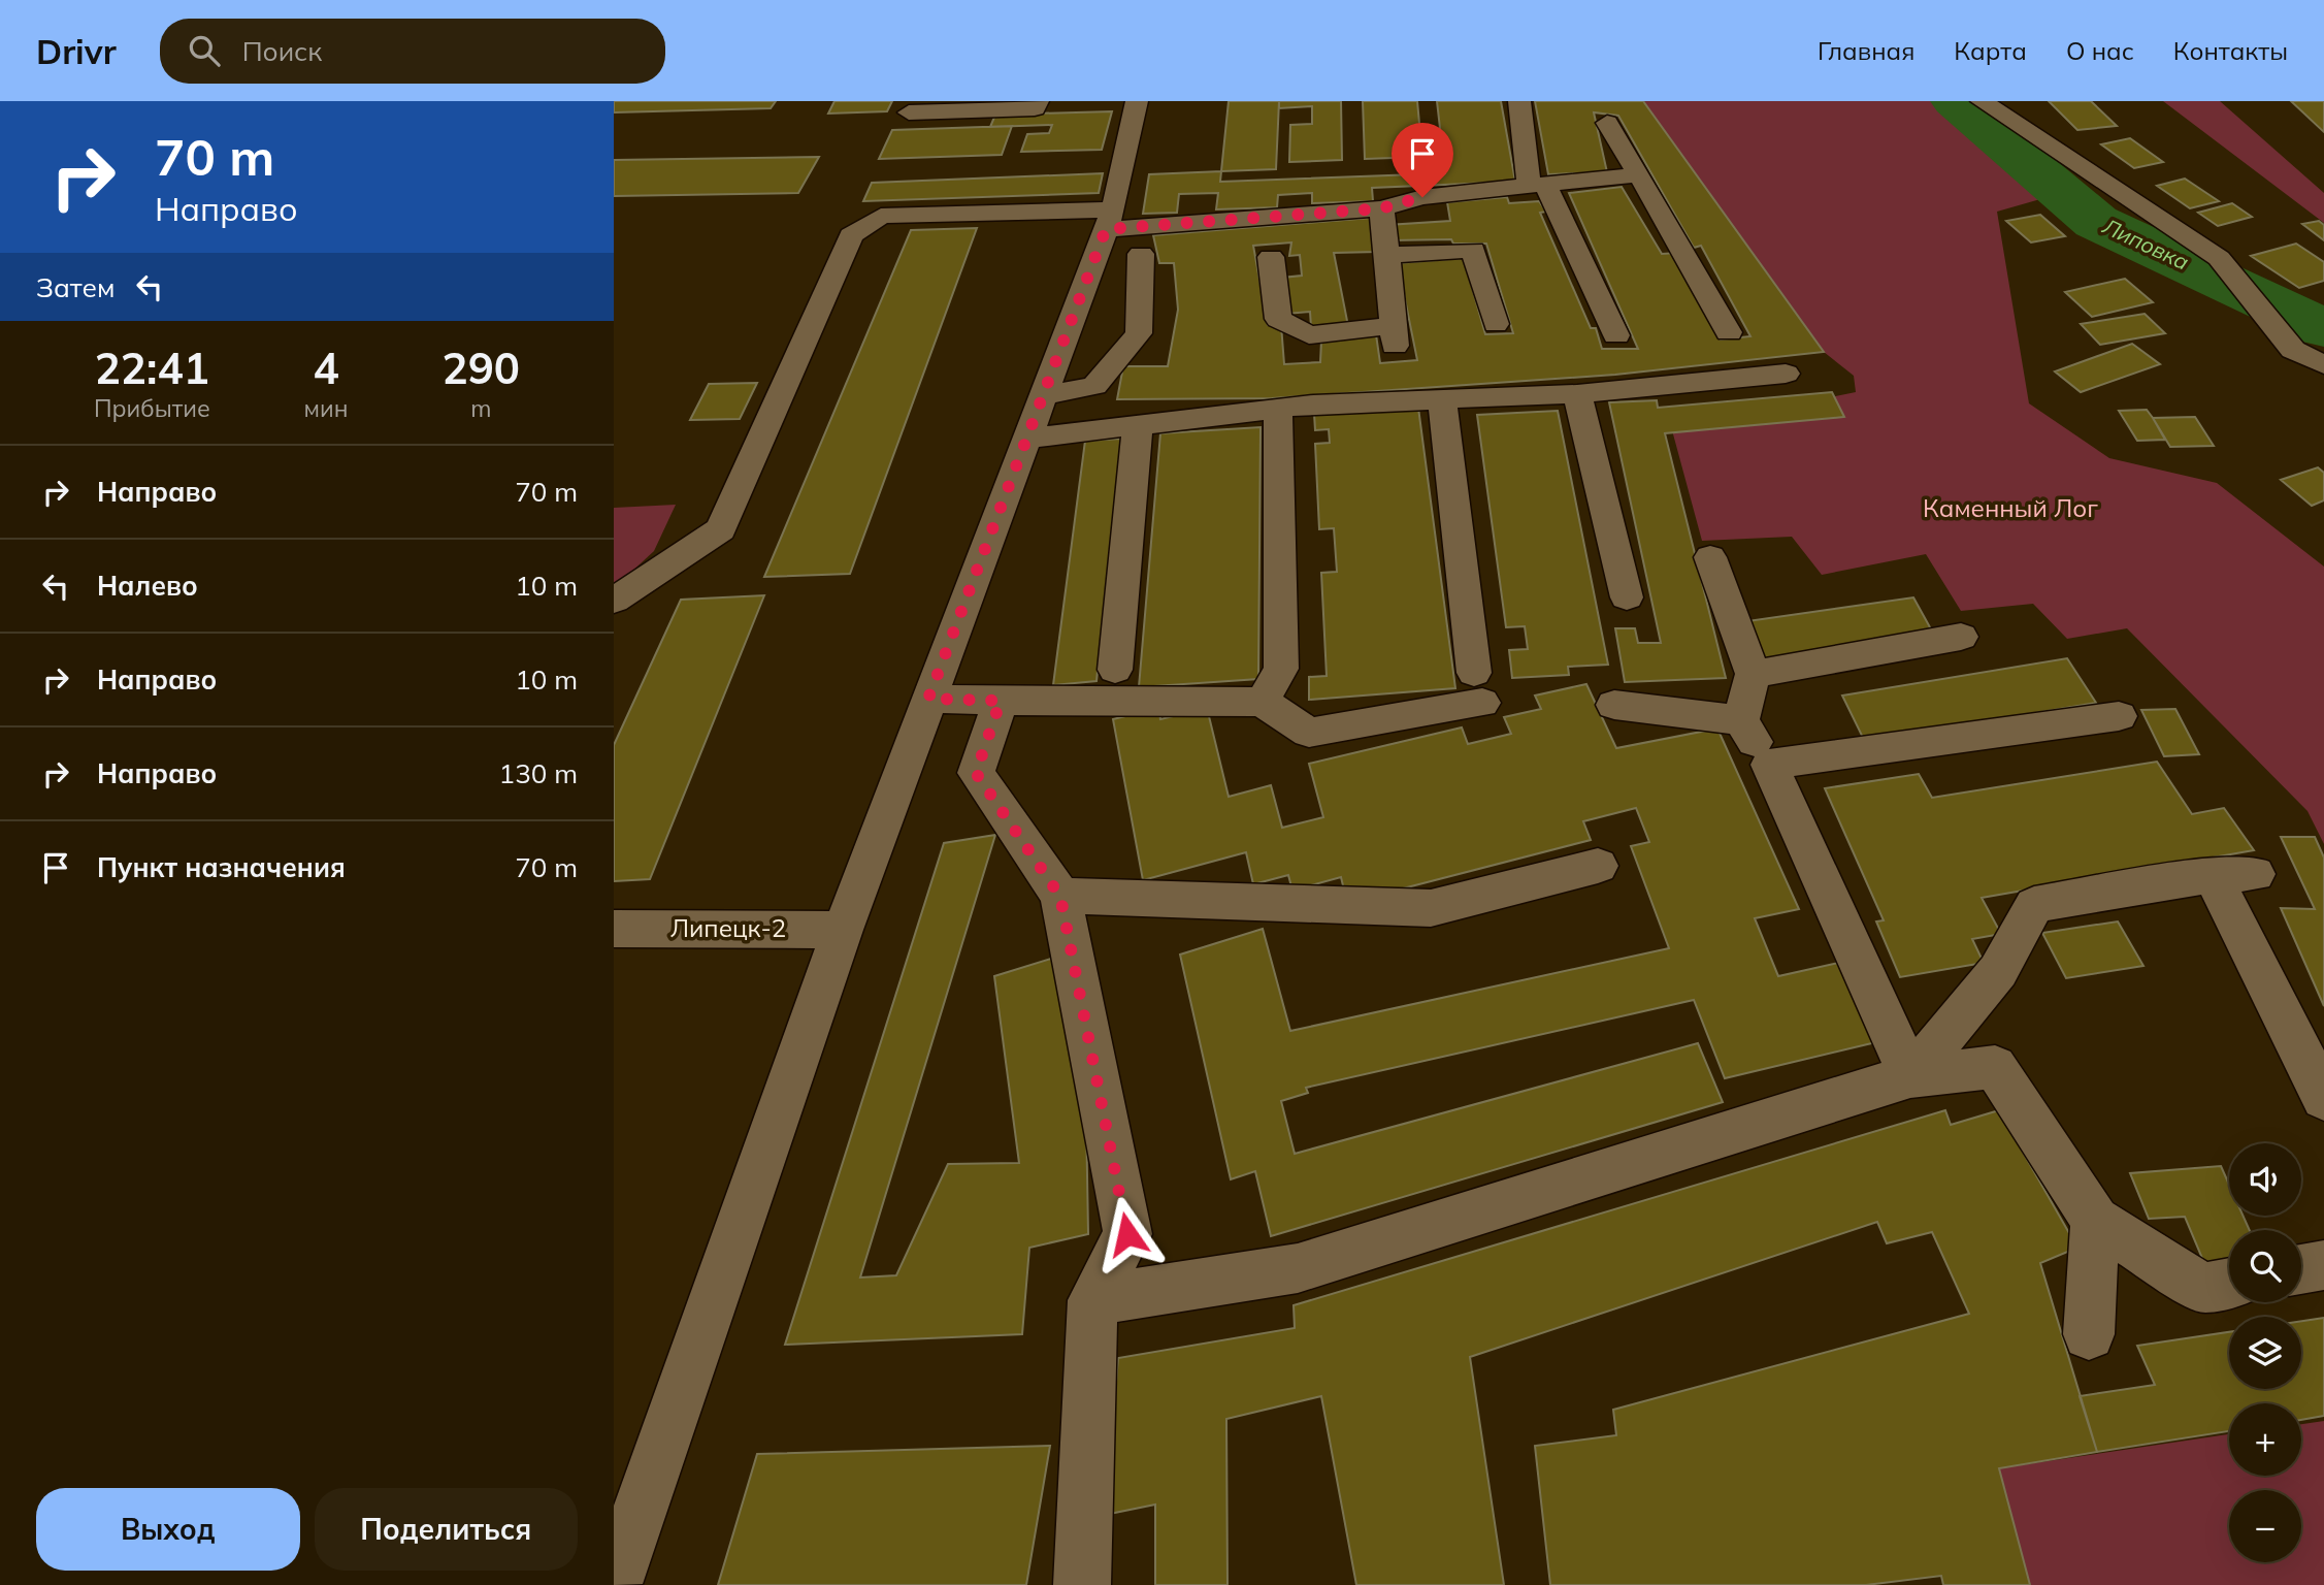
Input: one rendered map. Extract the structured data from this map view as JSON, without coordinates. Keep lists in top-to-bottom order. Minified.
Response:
{"streets":{"street":["Липецк-2"]},"water":["Липовка"],"parks":["Каменный Лог"],"page":{"header":"Drivr","search":"Поиск","nav":["Главная","Карта","О нас","Контакты"],"turn":["70 m","Направо"],"then":"Затем","eta":["22:41","Прибытие","4","мин","290","m"],"list":[{"name":"Направо","value":"70 m"},{"name":"Налево","value":"10 m"},{"name":"Направо","value":"10 m"},{"name":"Направо","value":"130 m"},{"name":"Пункт назначения","value":"70 m"}],"map_buttons":["+","−"],"buttons":["Выход","Поделиться"]}}
